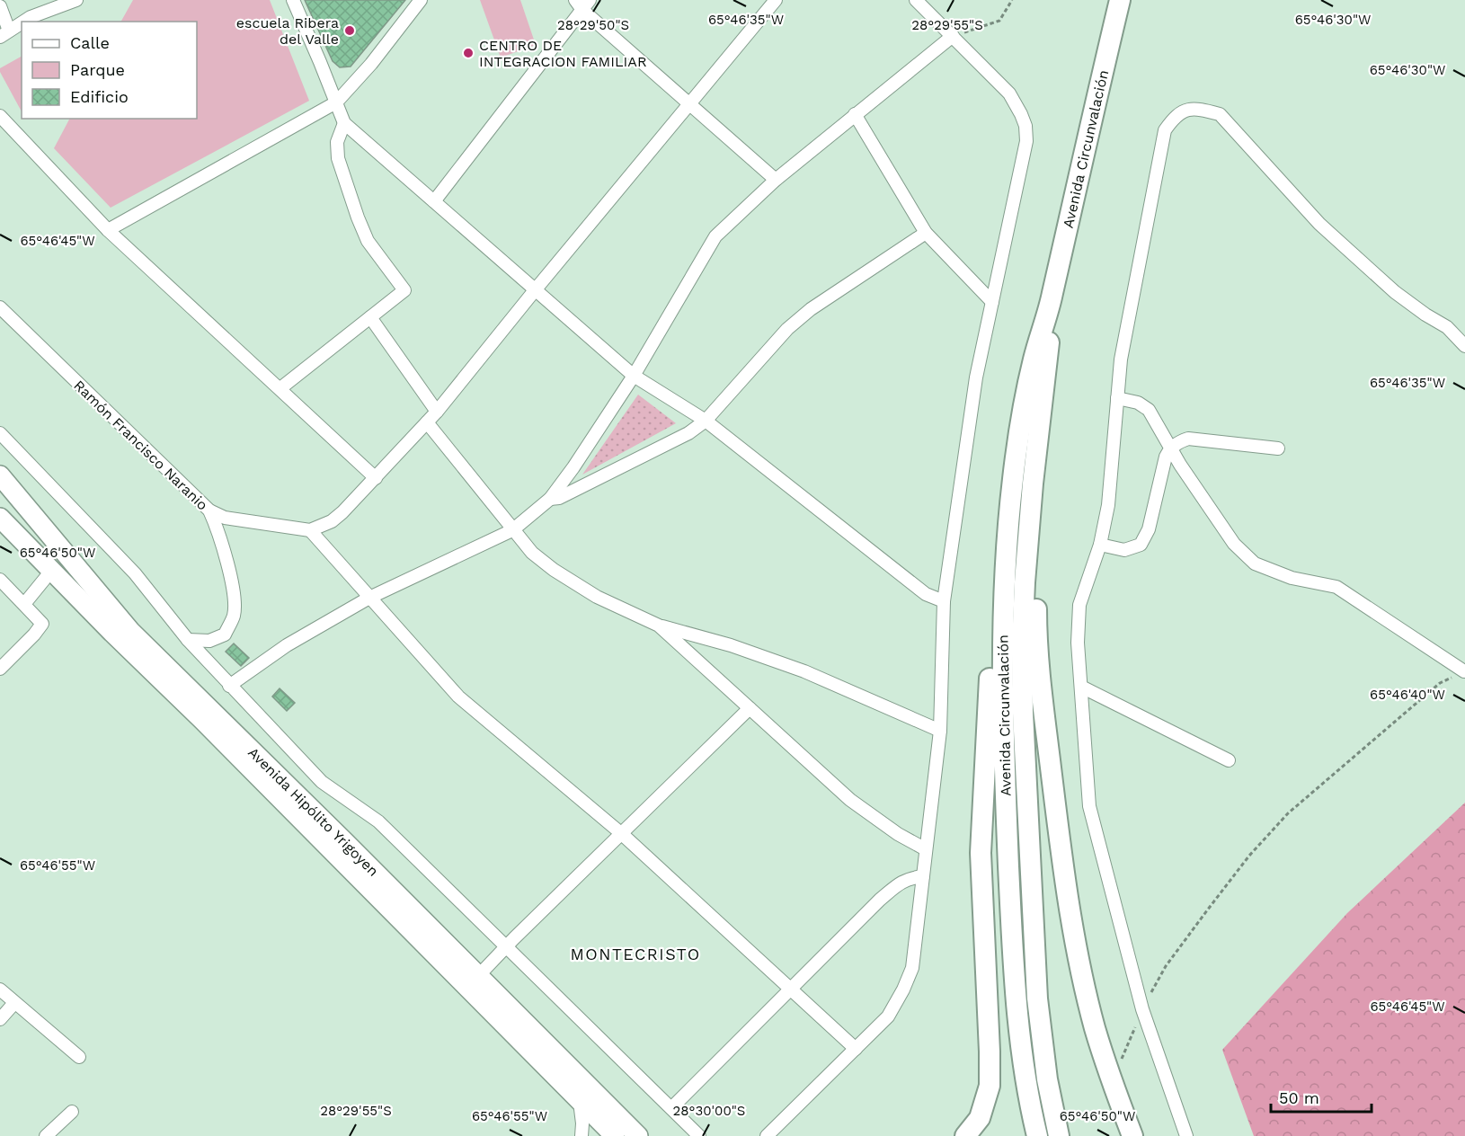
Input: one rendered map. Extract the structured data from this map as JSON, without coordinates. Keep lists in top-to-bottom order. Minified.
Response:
{"streets":{"highway":["Avenida Circunvalación"],"main road":["Avenida Hipólito Yrigoyen"],"street":["Ramón Francisco Naranio"]},"districts":["MONTECRISTO"],"places":["escuela Ribera del Valle","CENTRO DE INTEGRACION FAMILIAR"],"legend":["Calle","Parque","Edificio"],"scale_bar":"50 m","coordinates":["65°46'35\"W","65°46'30\"W","28°29'50\"S","28°29'55\"S","65°46'45\"W","65°46'50\"W","65°46'40\"W","65°46'55\"W","28°30'00\"S"]}
